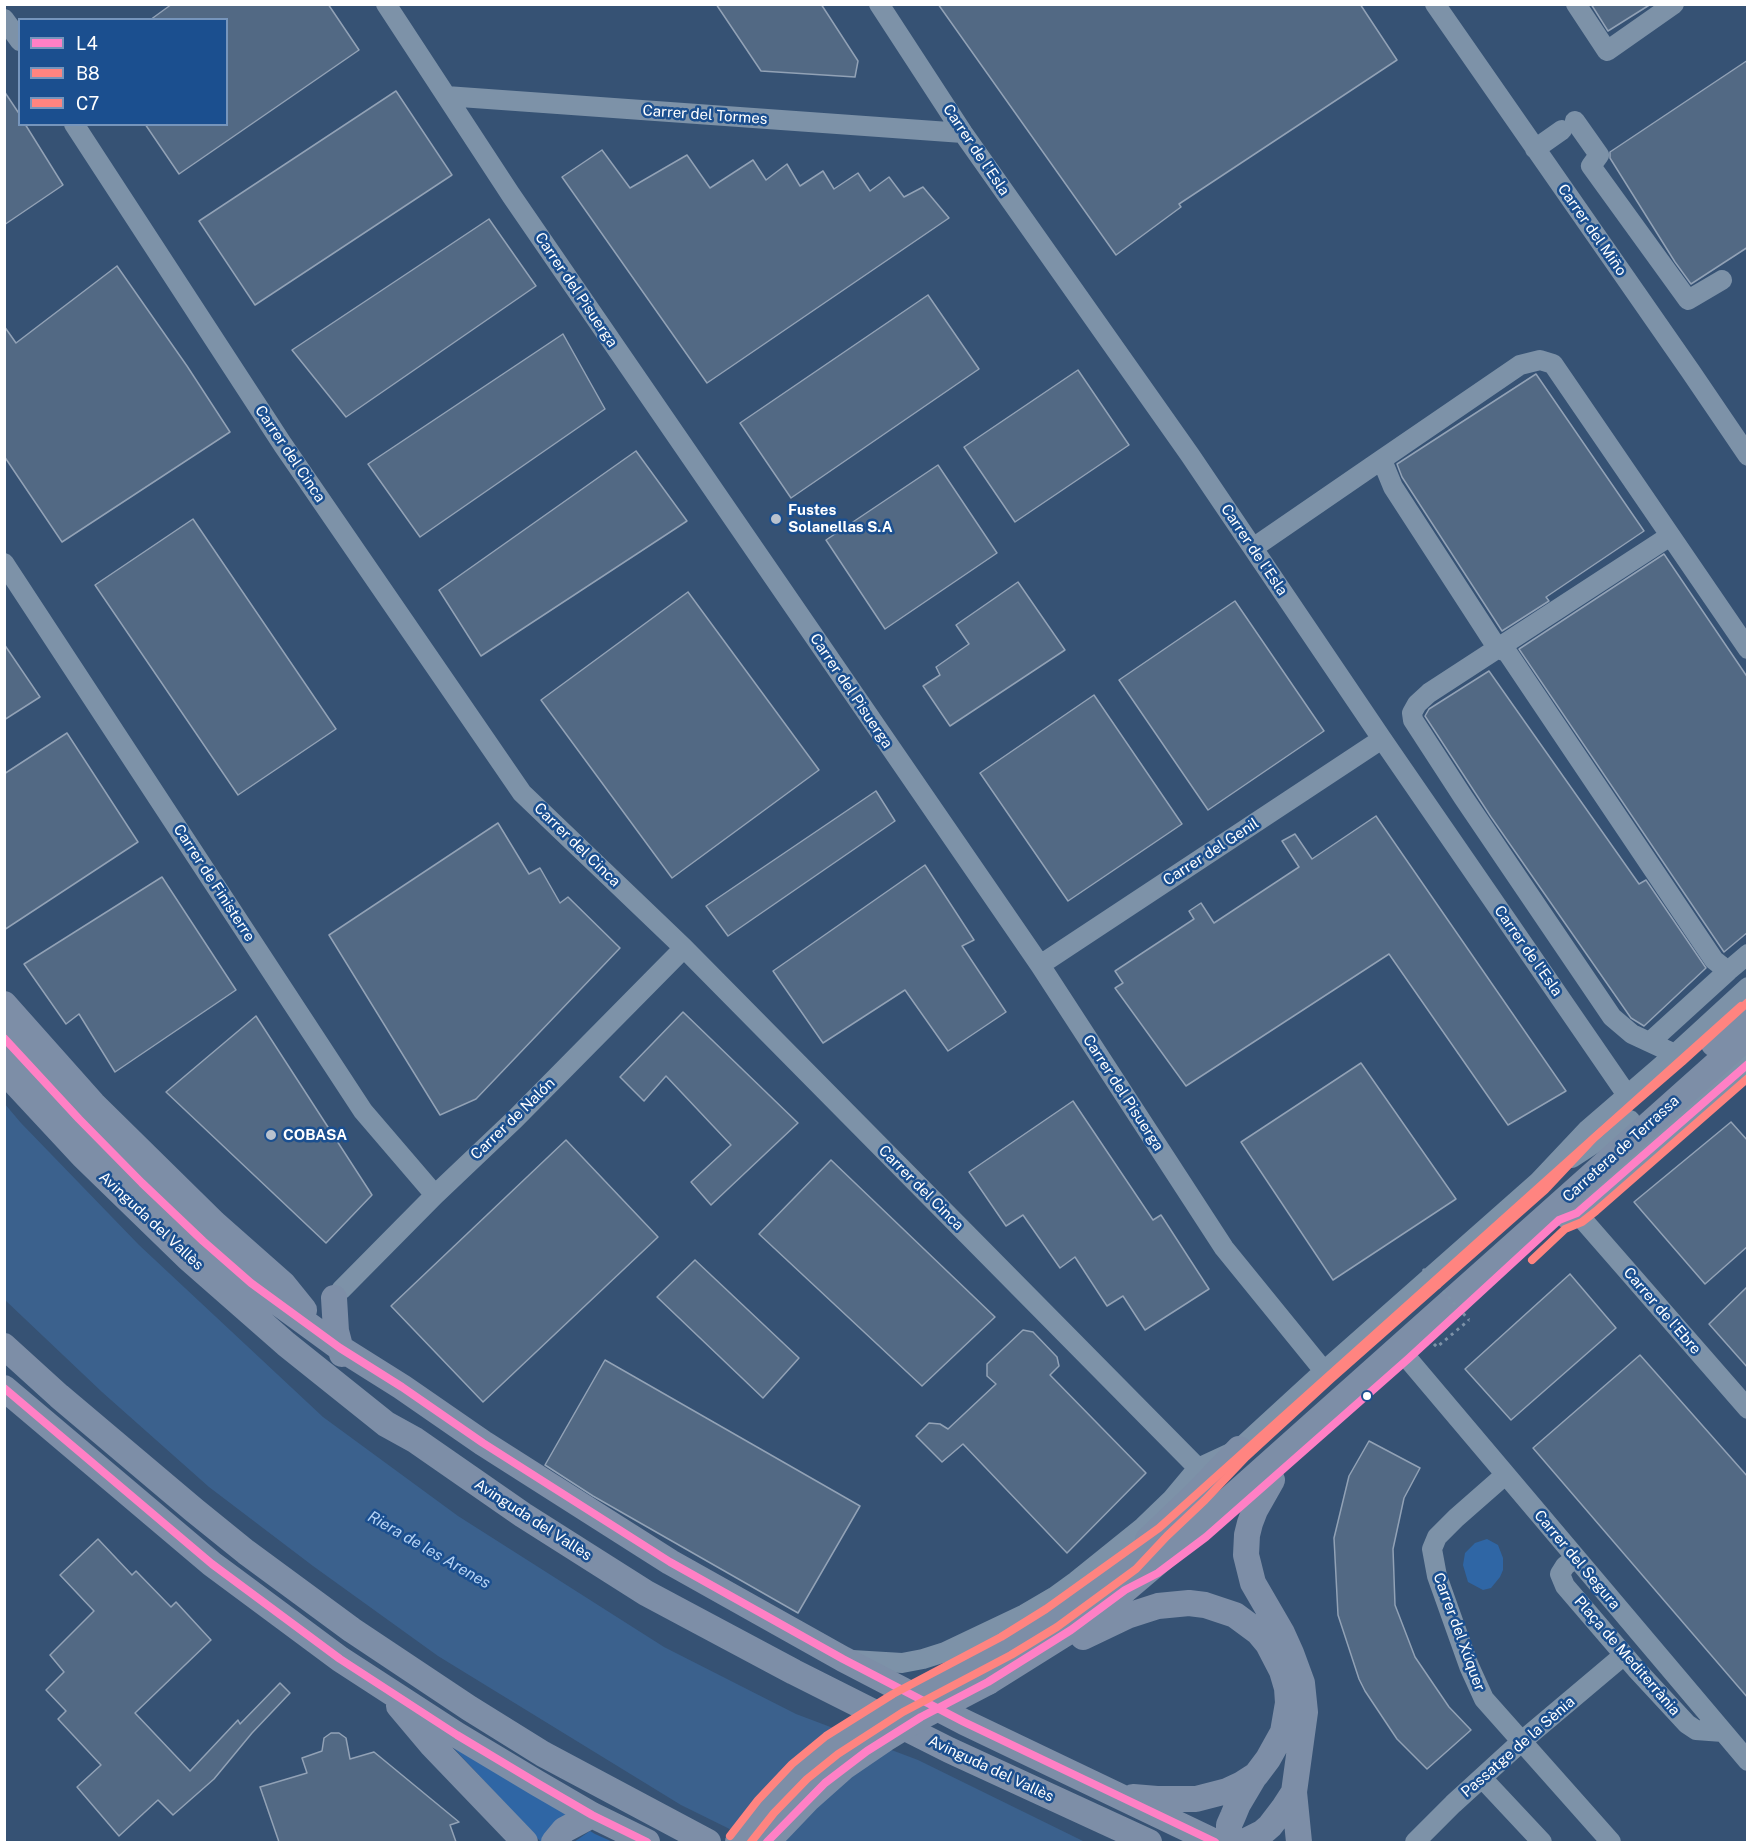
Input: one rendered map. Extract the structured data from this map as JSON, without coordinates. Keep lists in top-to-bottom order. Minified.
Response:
{"streets":{"main road":["Carretera de Terrassa","Avinguda del Vallès"],"street":["Carrer del Tormes","Carrer de l'Esla","Carrer del Miño","Carrer del Pisuerga","Carrer del Cinca","Carrer del Genil","Carrer de Finisterre","Carrer de Nalón","Carrer de l'Ebre","Carrer del Segura","Carrer del Xúquer","Plaça de Mediterrània","Passatge de la Sènia"]},"crossings":[["Carrer del Tormes","Carrer de l'Esla"],["Carrer del Tormes","Carrer del Pisuerga"],["Carrer de l'Esla","Carrer del Genil"],["Carrer de l'Esla","Carretera de Terrassa"],["Carrer del Pisuerga","Carrer del Genil"],["Carrer del Pisuerga","Carretera de Terrassa"],["Carrer del Cinca","Carrer de Nalón"],["Carrer del Cinca","Carretera de Terrassa"],["Carrer de Finisterre","Carrer de Nalón"],["Carrer del Segura","Carrer del Xúquer"],["Carrer del Segura","Plaça de Mediterrània"],["Carrer del Xúquer","Passatge de la Sènia"],["Plaça de Mediterrània","Passatge de la Sènia"]],"water":["Riera de les Arenes"],"places":["Fustes Solanellas S.A","COBASA"],"lines":["transit line B8","transit line C7","transit line L4"],"legend":["L4","B8","C7"]}
